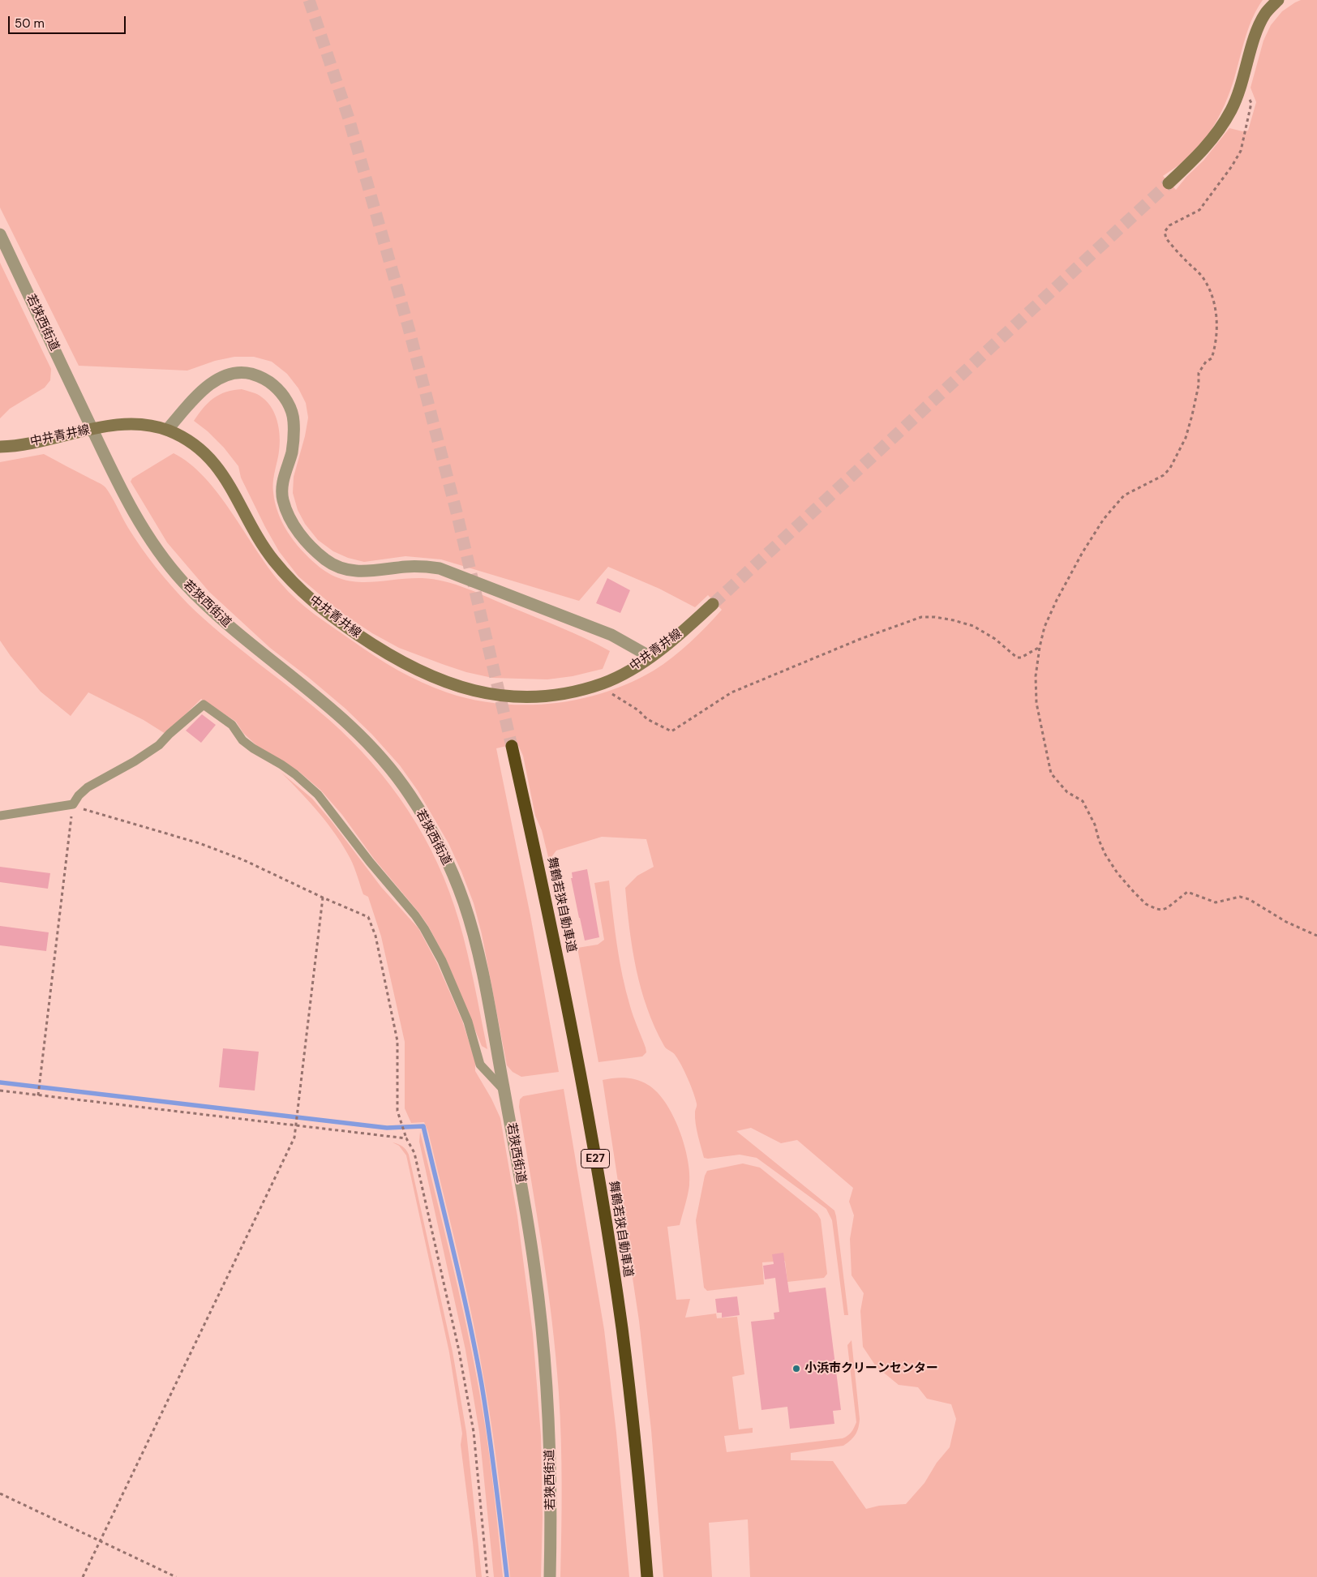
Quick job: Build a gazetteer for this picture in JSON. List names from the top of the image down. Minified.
{"streets":{"highway":["舞鶴若狭自動車道","E27"],"main road":["中井青井線"],"street":["若狭西街道"]},"crossings":[["若狭西街道","中井青井線"]],"places":["小浜市クリーンセンター"],"scale_bar":"50 m"}
